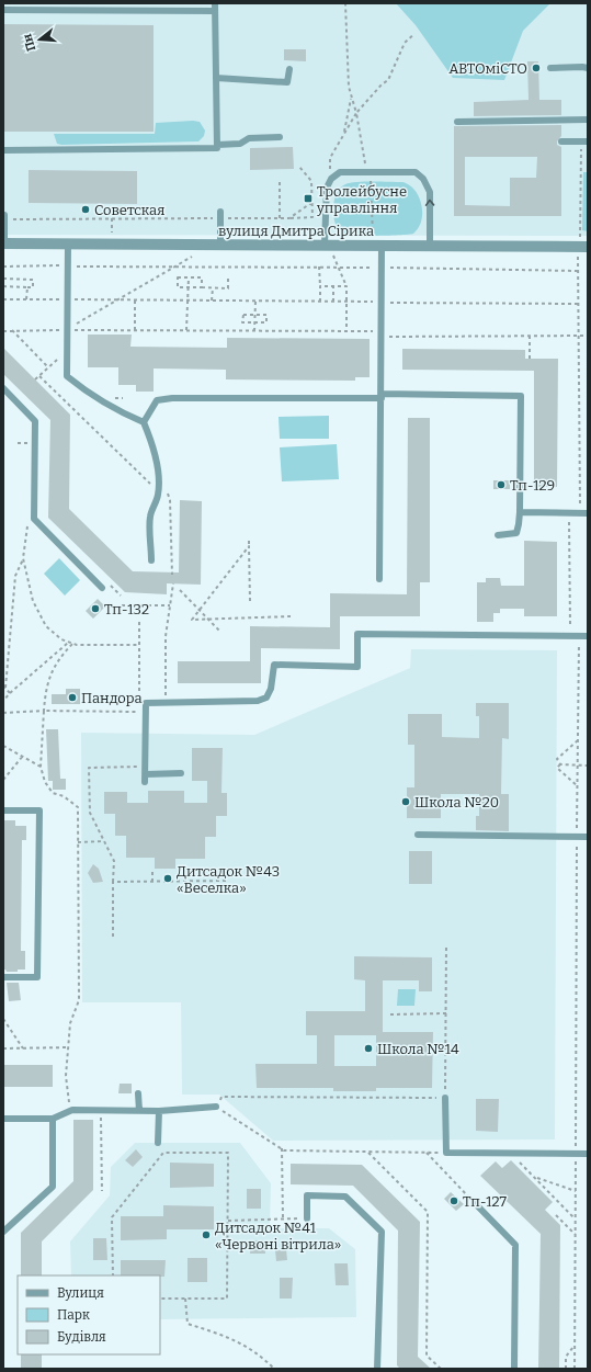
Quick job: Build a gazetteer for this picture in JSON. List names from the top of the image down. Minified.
{"streets":{"street":["вулиця Дмитра Сірика"]},"places":{"other":["АВТОміСТО","Советская","Тп-129","Тп-132","Пандора","Школа №20","Дитсадок №43 «Веселка»","Школа №14","Тп-127","Дитсадок №41 «Червоні вітрила»"],"transit":["Тролейбусне управління"]},"legend":["Вулиця","Парк","Будівля"],"north":"left"}
